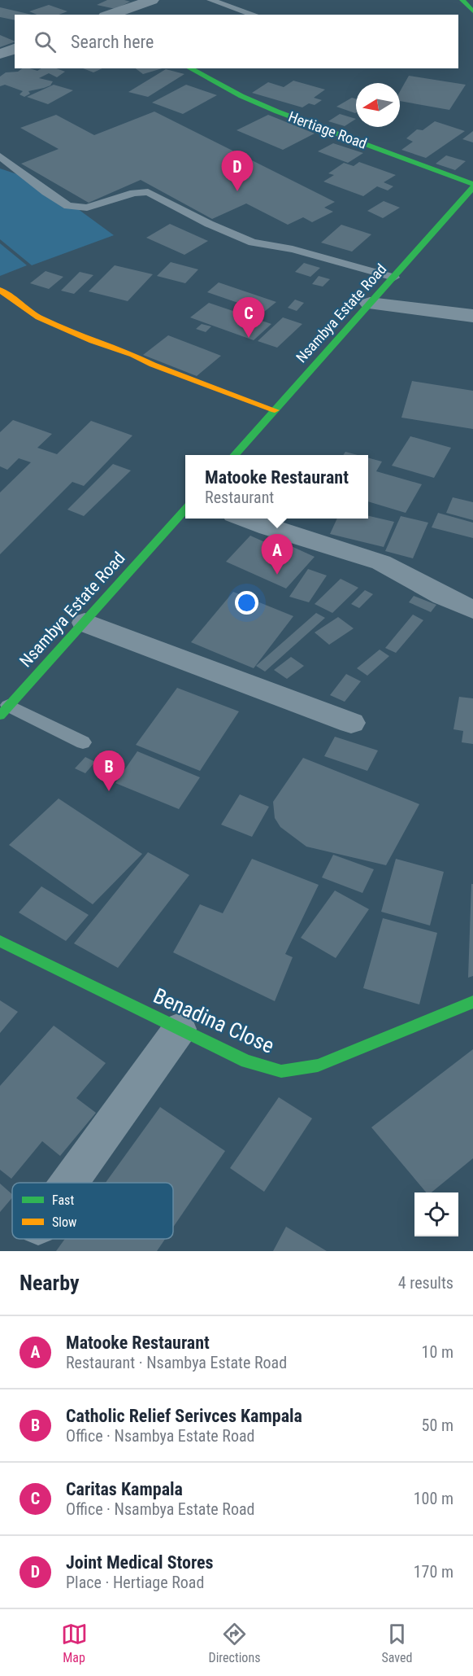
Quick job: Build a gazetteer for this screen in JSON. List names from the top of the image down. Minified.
{"streets":{"street":["Hertiage Road","Nsambya Estate Road","Benadina Close"]},"crossings":[["Hertiage Road","Nsambya Estate Road"]],"legend":["Fast","Slow"],"north":"left","page":{"search":"Search here","pins":["D","C","A","B"],"popup":["Matooke Restaurant","Restaurant"],"heading":["Nearby","4 results"],"list":[{"mark":"A","name":"Matooke Restaurant","note":"Restaurant · Nsambya Estate Road","value":"10 m"},{"mark":"B","name":"Catholic Relief Serivces Kampala","note":"Office · Nsambya Estate Road","value":"50 m"},{"mark":"C","name":"Caritas Kampala","note":"Office · Nsambya Estate Road","value":"100 m"},{"mark":"D","name":"Joint Medical Stores","note":"Place · Hertiage Road","value":"170 m"}],"nav":["Map","Directions","Saved"]}}
